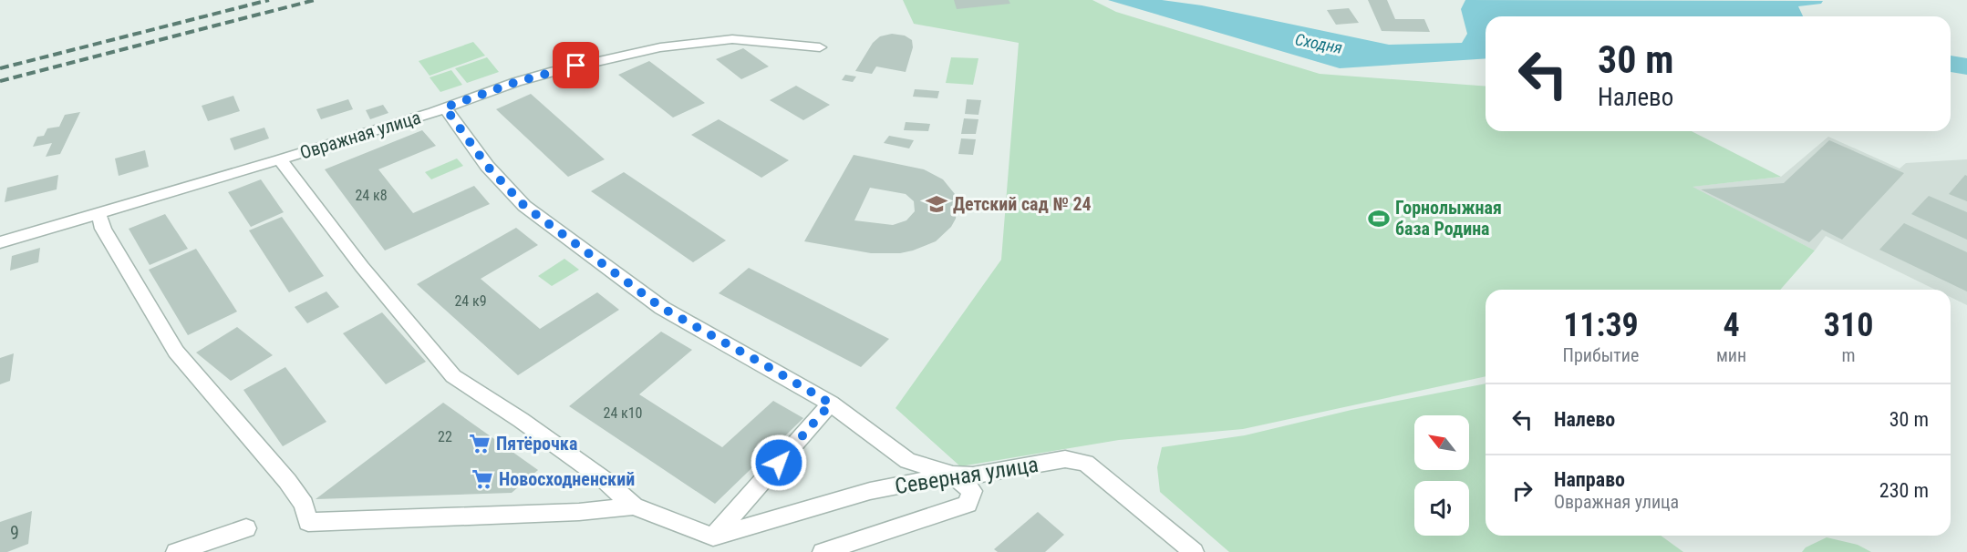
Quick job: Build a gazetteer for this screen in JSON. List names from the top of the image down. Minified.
{"streets":{"street":["Овражная улица","Северная улица"]},"water":["Сходня"],"places":{"school or university":["Детский сад № 24"],"sports":["Горнолыжная база Родина"],"supermarket":["Пятёрочка","Новосходненский"]},"house_numbers":["24 к8","24 к9","24 к10","22","9"],"north":"top left","page":{"turn":["30 m","Налево"],"eta":["11:39","Прибытие","4","мин","310","m"],"list":[{"name":"Налево","value":"30 m"},{"name":"Направо","note":"Овражная улица","value":"230 m"}]}}
